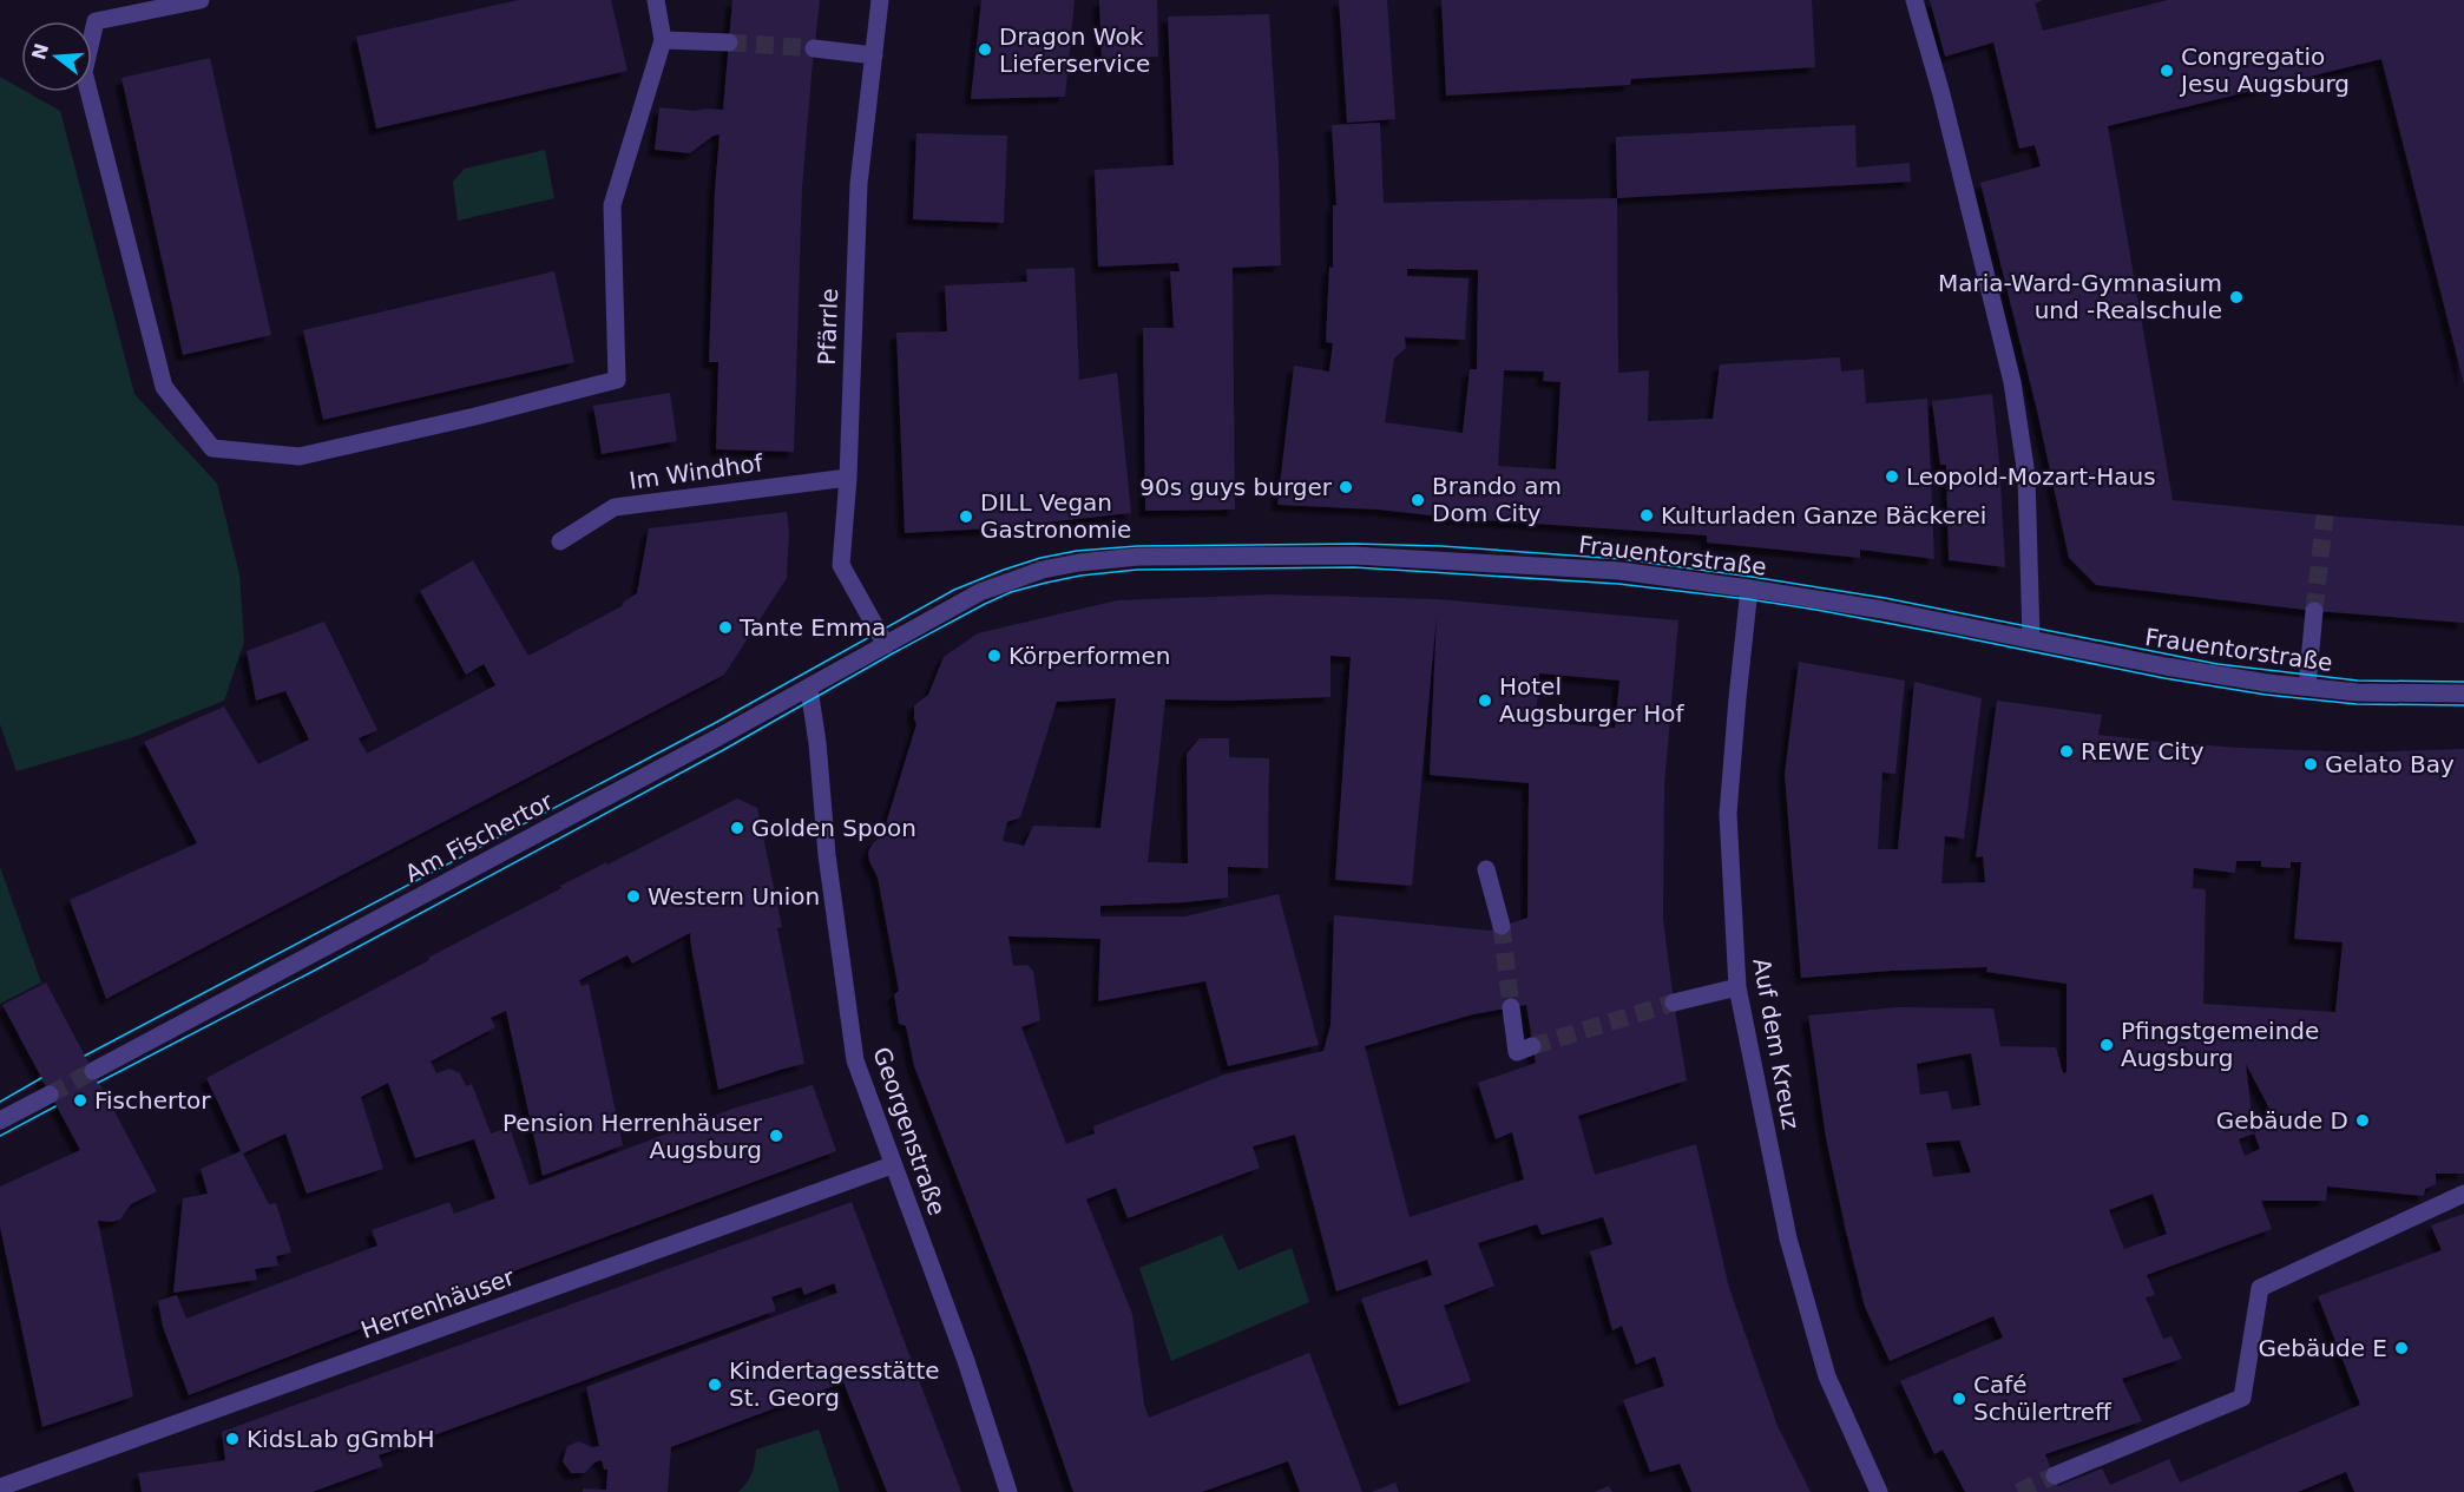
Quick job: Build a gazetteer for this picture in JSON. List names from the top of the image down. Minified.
{"streets":{"street":["Pfärrle","Im Windhof","Frauentorstraße","Am Fischertor","Auf dem Kreuz","Georgenstraße","Herrenhäuser"]},"crossings":[["Pfärrle","Im Windhof"],["Pfärrle","Frauentorstraße"],["Pfärrle","Am Fischertor"],["Frauentorstraße","Am Fischertor"],["Frauentorstraße","Auf dem Kreuz"],["Am Fischertor","Georgenstraße"],["Georgenstraße","Herrenhäuser"]],"places":["Dragon Wok Lieferservice","Congregatio Jesu Augsburg","Maria-Ward-Gymnasium und -Realschule","Leopold-Mozart-Haus","90s guys burger","Brando am Dom City","Kulturladen Ganze Bäckerei","DILL Vegan Gastronomie","Tante Emma","Körperformen","Hotel Augsburger Hof","REWE City","Gelato Bay","Golden Spoon","Western Union","Pfingstgemeinde Augsburg","Fischertor","Gebäude D","Pension Herrenhäuser Augsburg","Gebäude E","Kindertagesstätte St. Georg","Café Schülertreff","KidsLab gGmbH"],"north":"left"}
